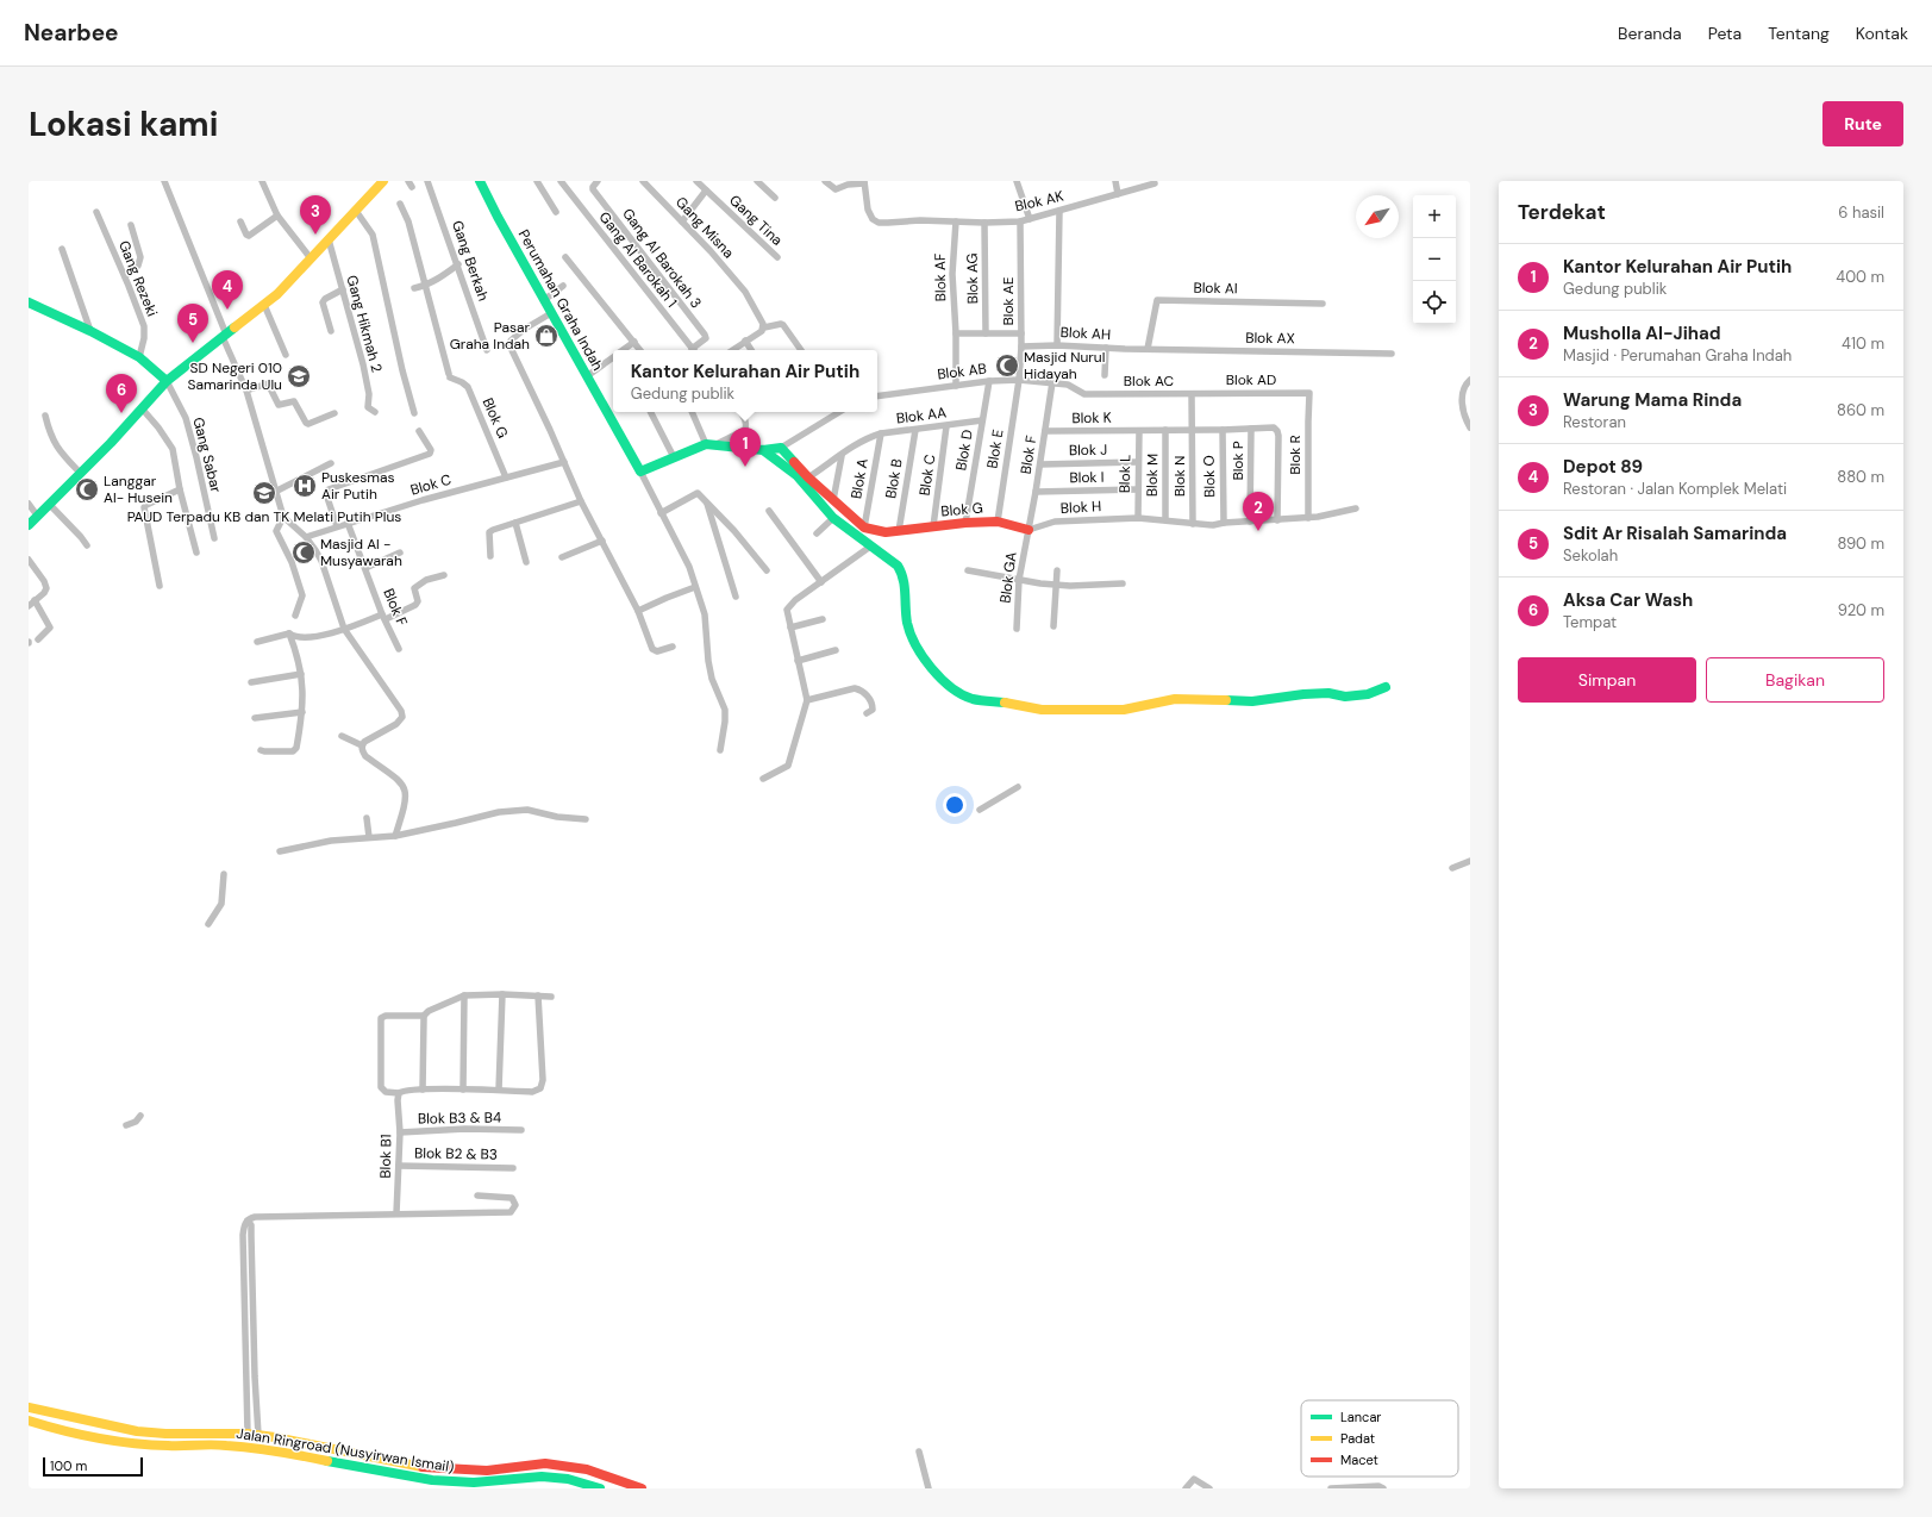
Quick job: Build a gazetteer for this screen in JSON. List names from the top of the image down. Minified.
{"streets":{"main road":["Perumahan Graha Indah","Blok G","Jalan Ringroad (Nusyirwan Ismail)"],"street":["Blok AK","Gang Tina","Gang Misna","Gang Al Barokah 3","Gang Al Barokah 1","Gang Berkah","Blok AF","Gang Rezeki","Blok AG","Blok AI","Blok AE","Gang Hikmah 2","Blok AH","Blok AX","Blok AB","Blok AD","Blok AC","Blok AA","Blok K","Blok E","Blok D","Blok J","Gang Sabar","Blok F","Blok R","Blok P","Blok L","Blok C","Blok M","Blok N","Blok O","Blok I","Blok A","Blok B","Blok H","Blok GA","Blok B3 & B4","Blok B2 & B3","Blok B1"]},"crossings":[["Blok AK","Blok AF"],["Blok AK","Blok AG"],["Blok AK","Blok AE"],["Blok AF","Blok AB"],["Blok AI","Blok AH"],["Blok AI","Blok AX"],["Blok AE","Blok AH"],["Blok AE","Blok AB"],["Blok AE","Blok E"],["Blok AH","Blok AX"],["Blok AB","Blok AC"],["Blok AB","Blok E"],["Blok AB","Blok D"],["Blok AB","Blok F"],["Blok AD","Blok AC"],["Blok AD","Blok R"],["Blok AD","Blok N"],["Blok AC","Blok F"],["Blok AC","Blok N"],["Blok AA","Blok D"],["Blok AA","Blok C"],["Blok AA","Blok A"],["Blok AA","Blok B"],["Blok G","Blok E"],["Blok G","Blok D"],["Blok G","Blok F"],["Blok G","Blok C"],["Blok G","Blok B"],["Blok G","Blok H"],["Blok G","Blok GA"],["Blok K","Blok F"],["Blok K","Blok P"],["Blok K","Blok L"],["Blok K","Blok M"],["Blok K","Blok N"],["Blok K","Blok O"],["Blok J","Blok F"],["Blok J","Blok L"],["Blok F","Blok C"],["Blok F","Blok I"],["Blok F","Blok H"],["Blok F","Blok GA"],["Blok L","Blok I"],["Blok L","Blok H"],["Blok H","Blok GA"],["Blok B3 & B4","Blok B1"],["Blok B2 & B3","Blok B1"]],"places":{"shop":["Pasar Graha Indah"],"mosque":["Masjid Nurul Hidayah","Langgar Al- Husein","Masjid Al - Musyawarah"],"school or university":["SD Negeri 010 Samarinda Ulu","PAUD Terpadu KB dan TK Melati Putih Plus"],"hospital":["Puskesmas Air Putih"]},"legend":["Lancar","Padat","Macet"],"scale_bar":"100 m","north":"bottom left","page":{"header":"Nearbee","nav":["Beranda","Peta","Tentang","Kontak"],"buttons":["Rute",["Simpan","Bagikan"]],"title":"Lokasi kami","heading":["Terdekat","6 hasil"],"map_buttons":["+","−"],"pins":["3","4","5","6","1","2"],"list":[{"mark":"1","name":"Kantor Kelurahan Air Putih","note":"Gedung publik","value":"400 m"},{"mark":"2","name":"Musholla Al-Jihad","note":"Masjid · Perumahan Graha Indah","value":"410 m"},{"mark":"3","name":"Warung Mama Rinda","note":"Restoran","value":"860 m"},{"mark":"4","name":"Depot 89","note":"Restoran · Jalan Komplek Melati","value":"880 m"},{"mark":"5","name":"Sdit Ar Risalah Samarinda","note":"Sekolah","value":"890 m"},{"mark":"6","name":"Aksa Car Wash","note":"Tempat","value":"920 m"}],"popup":["Kantor Kelurahan Air Putih","Gedung publik"],"scale":"100 m"}}
